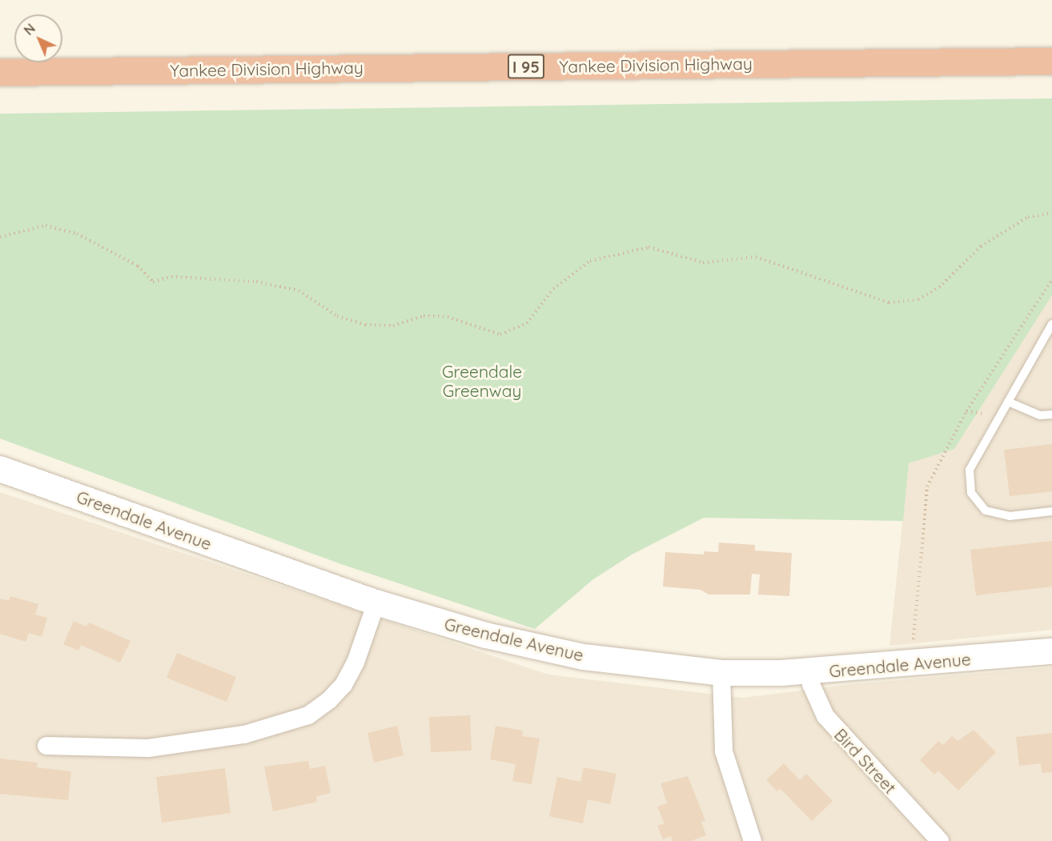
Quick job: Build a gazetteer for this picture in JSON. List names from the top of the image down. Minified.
{"streets":{"highway":["Yankee Division Highway","I 95"],"main road":["Greendale Avenue"],"street":["Bird Street"]},"crossings":[["Greendale Avenue","Bird Street"]],"parks":["Greendale Greenway"],"north":"top left"}
